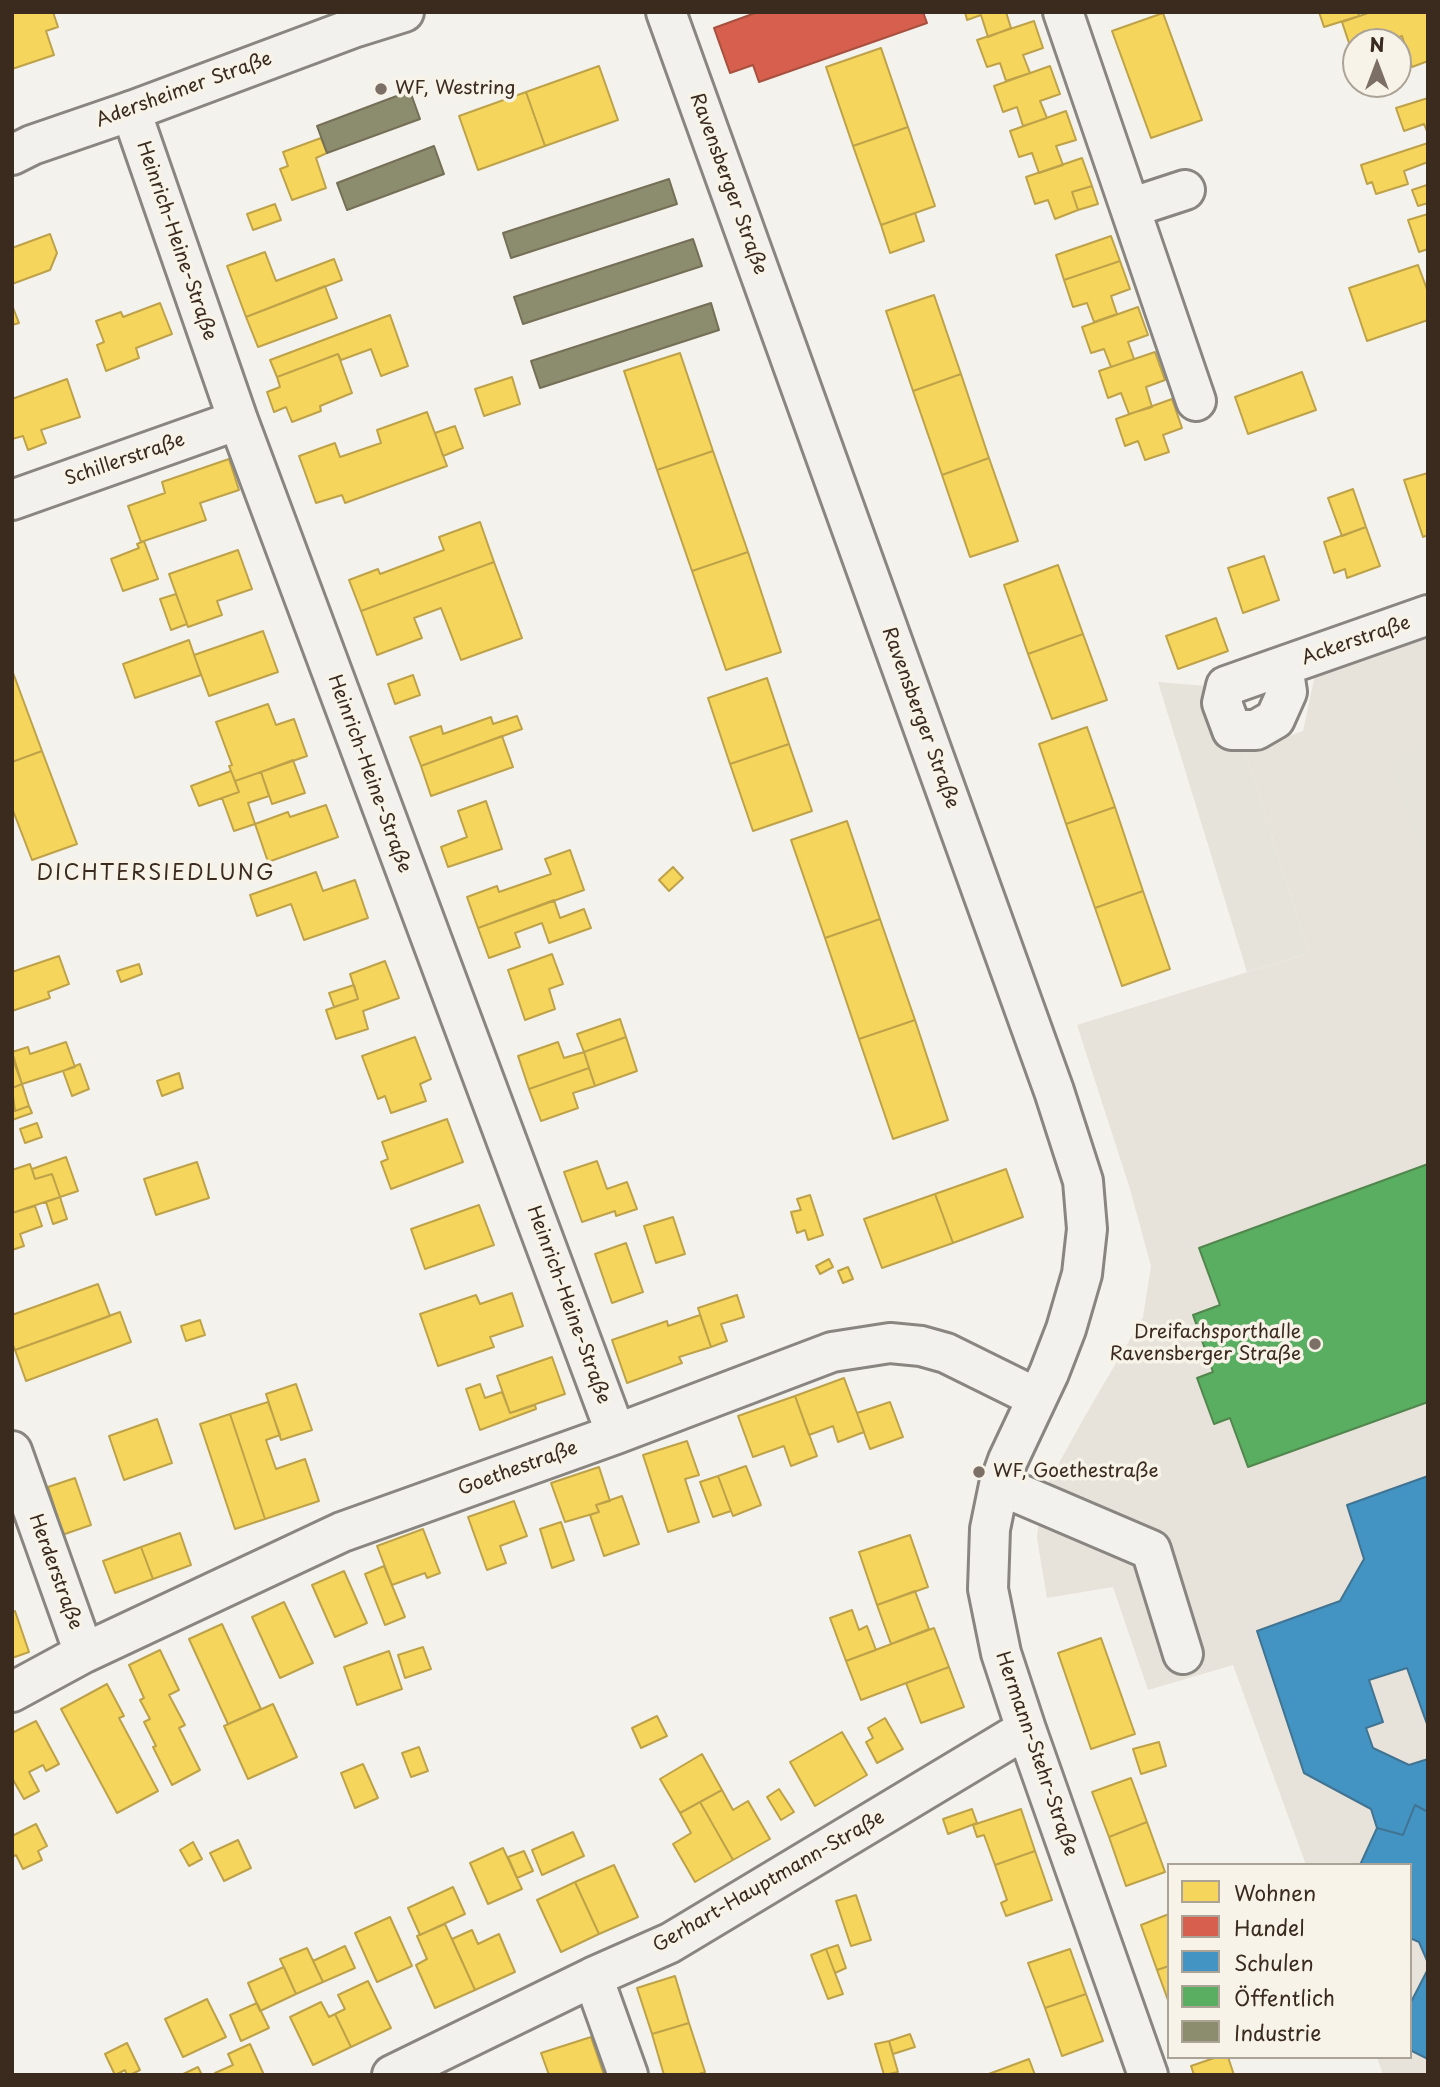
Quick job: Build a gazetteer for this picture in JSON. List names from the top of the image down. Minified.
{"streets":{"street":["Adersheimer Straße","Ravensberger Straße","Heinrich-Heine-Straße","Schillerstraße","Ackerstraße","Goethestraße","Herderstraße","Hermann-Stehr-Straße","Gerhart-Hauptmann-Straße"]},"crossings":[["Adersheimer Straße","Heinrich-Heine-Straße"],["Ravensberger Straße","Goethestraße"],["Ravensberger Straße","Hermann-Stehr-Straße"],["Heinrich-Heine-Straße","Schillerstraße"],["Heinrich-Heine-Straße","Goethestraße"],["Goethestraße","Herderstraße"],["Goethestraße","Hermann-Stehr-Straße"],["Hermann-Stehr-Straße","Gerhart-Hauptmann-Straße"]],"districts":["DICHTERSIEDLUNG"],"places":["WF, Westring","Dreifachsporthalle Ravensberger Straße","WF, Goethestraße"],"legend":["Wohnen","Handel","Schulen","Öffentlich","Industrie"],"north":"top"}
